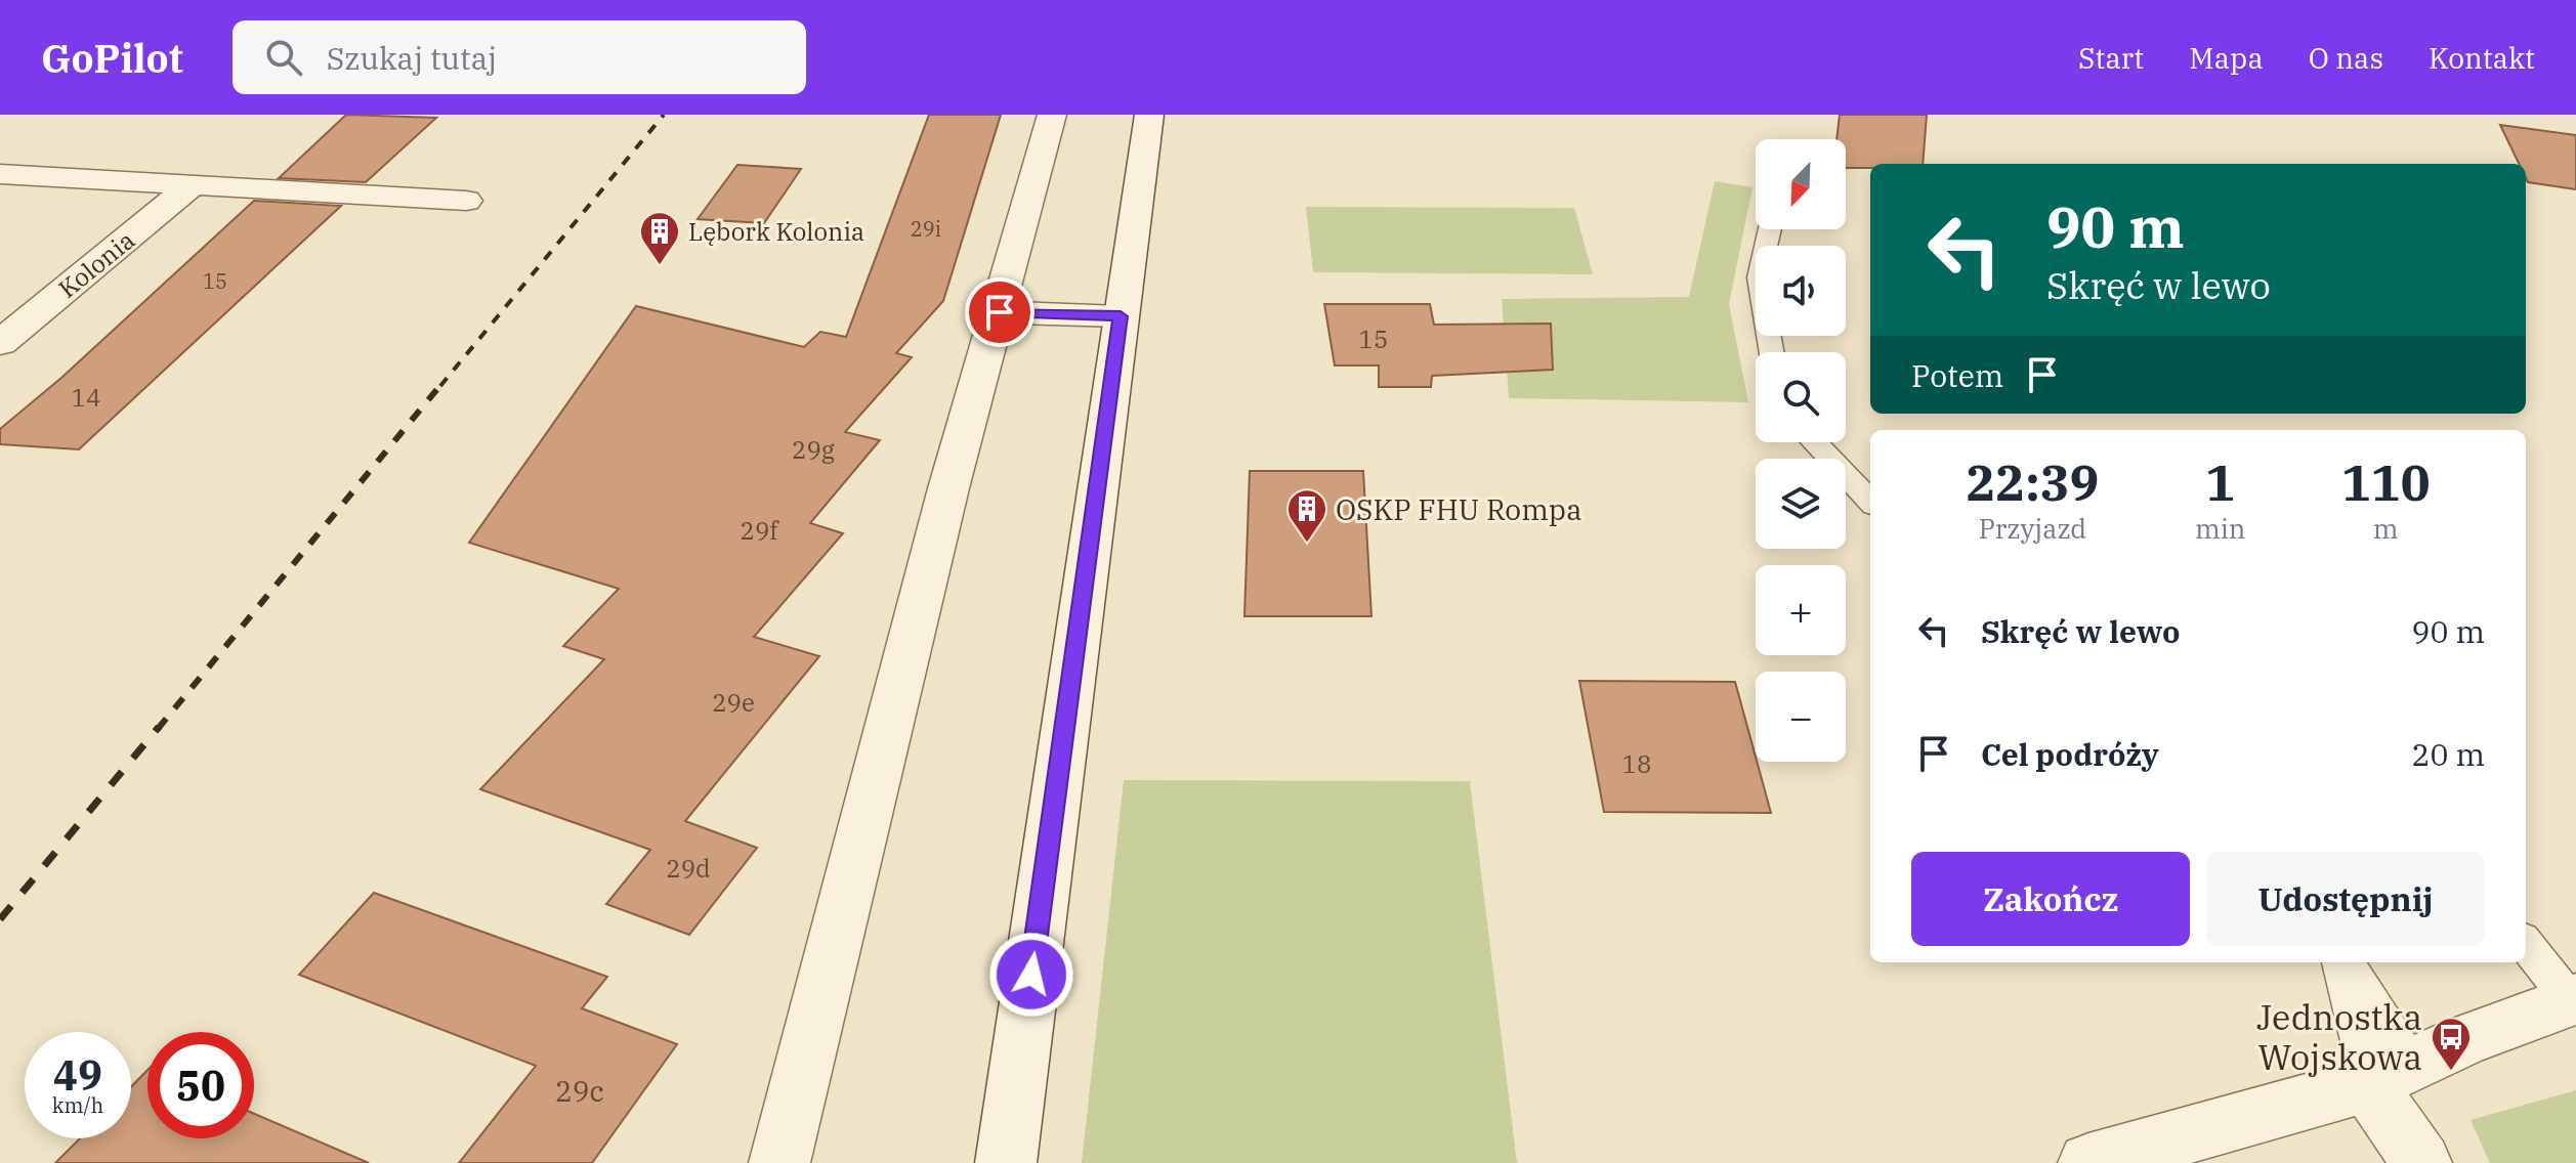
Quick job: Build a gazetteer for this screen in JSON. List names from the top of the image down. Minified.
{"streets":{"street":["Kolonia"]},"places":{"building":["Lębork Kolonia","OSKP FHU Rompa"],"bus stop":["Jednostka Wojskowa"]},"house_numbers":["29i","15","15","14","29g","29f","29e","18","29d","29c"],"north":"bottom left","page":{"header":"GoPilot","search":"Szukaj tutaj","nav":["Start","Mapa","O nas","Kontakt"],"map_buttons":["+","−"],"turn":["90 m","Skręć w lewo"],"then":"Potem","eta":["22:39","Przyjazd","1","min","110","m"],"list":[{"name":"Skręć w lewo","value":"90 m"},{"name":"Cel podróży","value":"20 m"}],"buttons":["Zakończ","Udostępnij"],"speed":"49 km/h","limit":"50"}}
